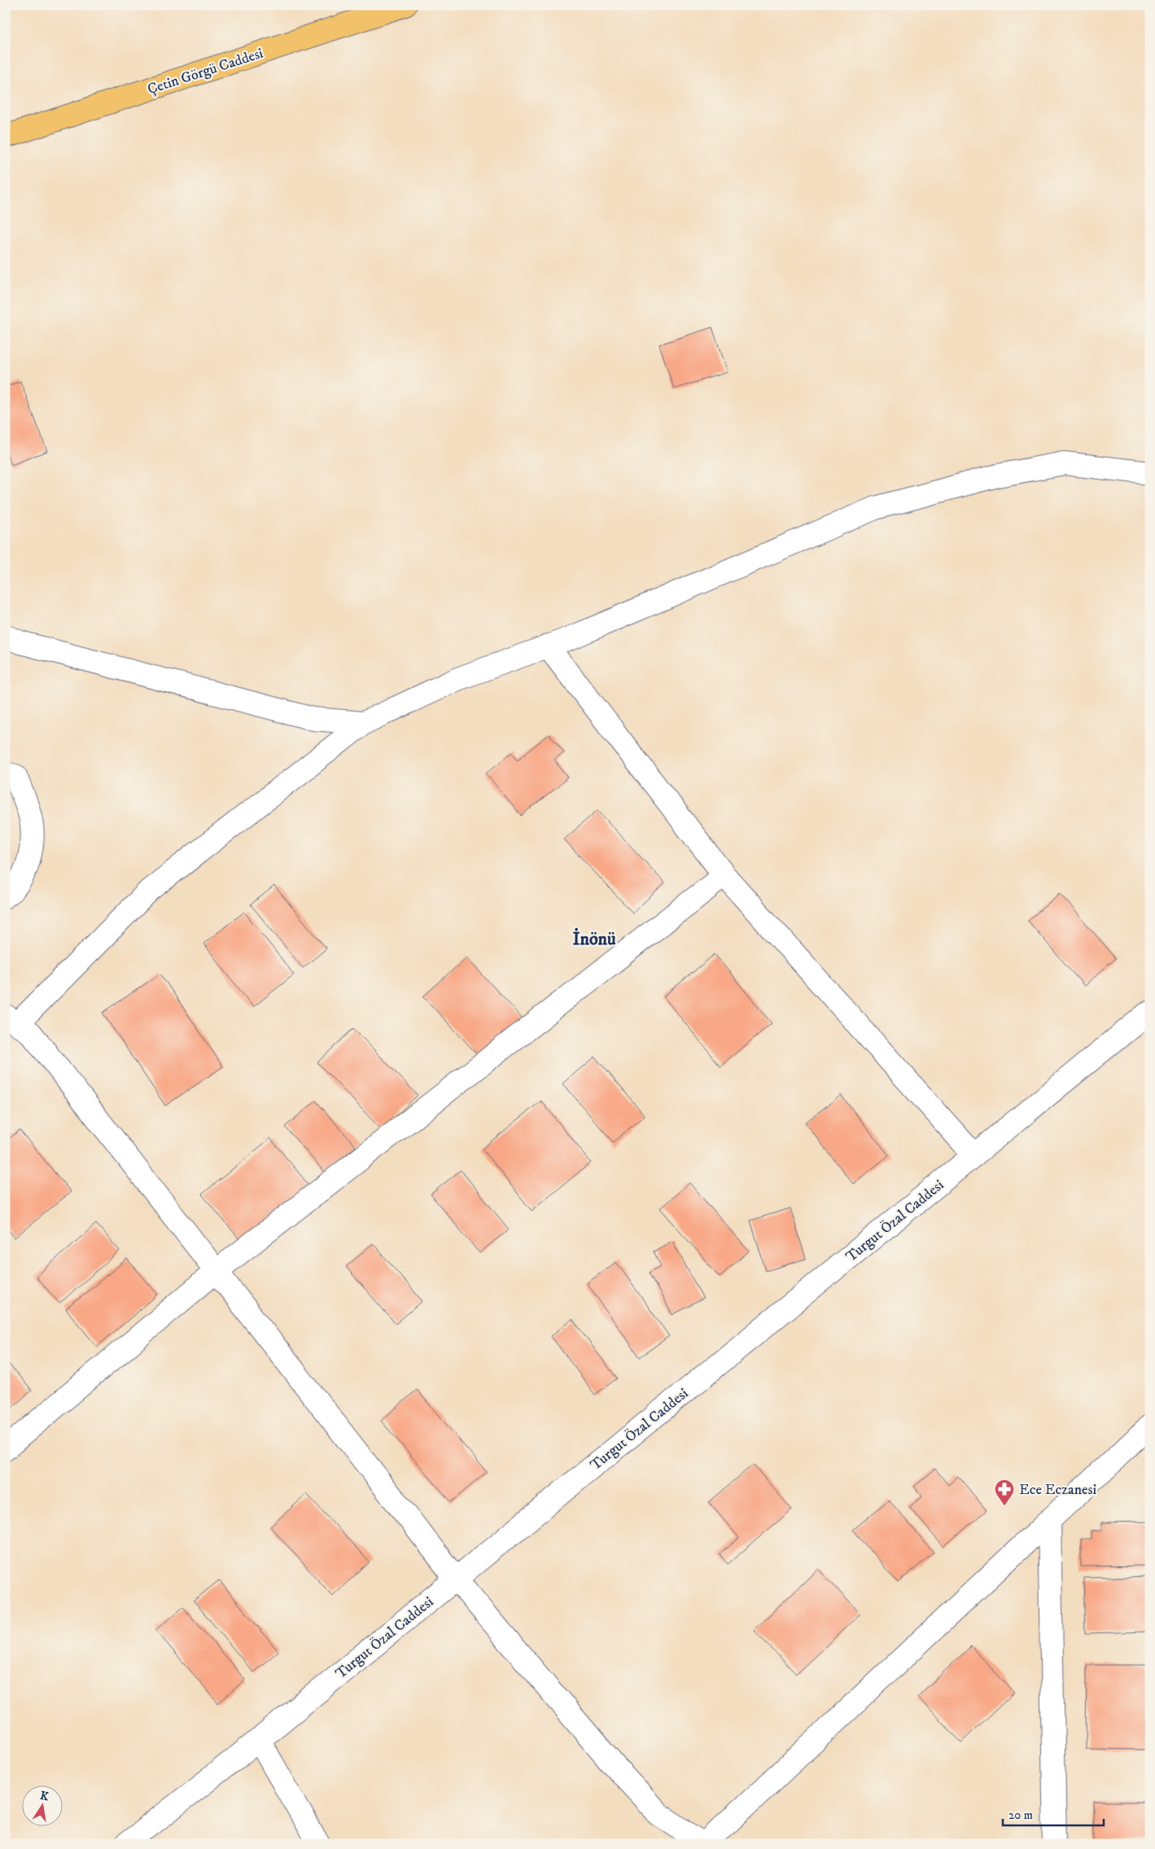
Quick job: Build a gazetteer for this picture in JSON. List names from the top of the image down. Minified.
{"streets":{"main road":["Çetin Görgü Caddesi"],"street":["Turgut Özal Caddesi"]},"districts":["İnönü"],"places":{"pharmacy":["Ece Eczanesi"]},"scale_bar":"20 m","north":"top"}
